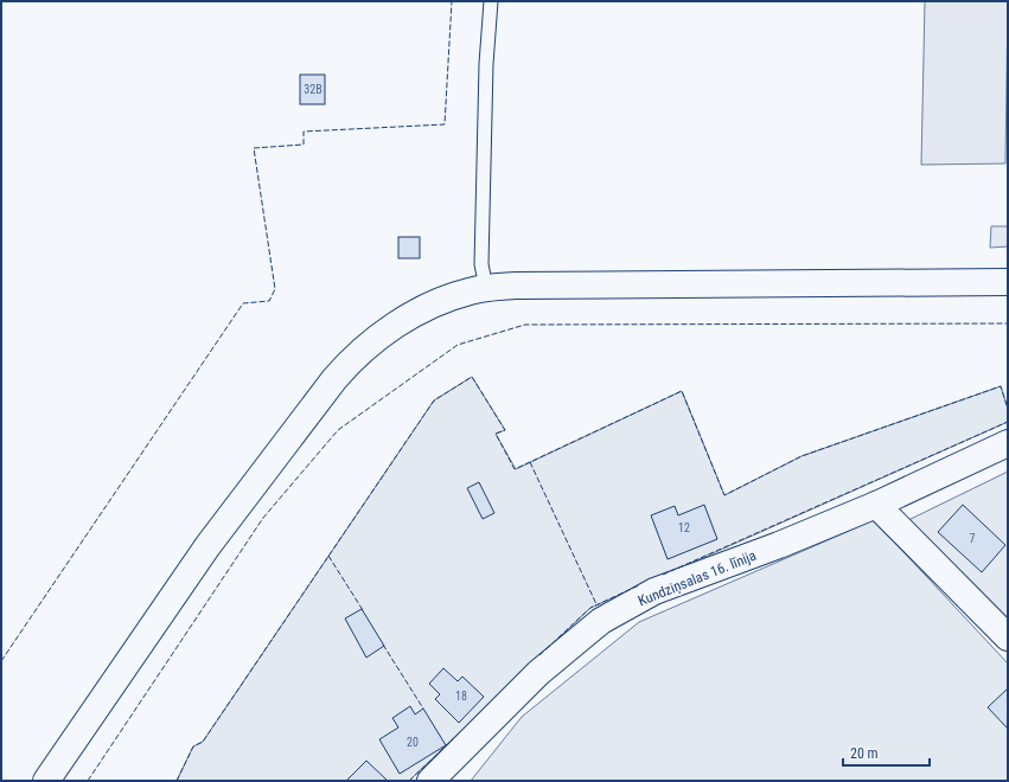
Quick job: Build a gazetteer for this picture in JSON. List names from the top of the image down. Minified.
{"streets":{"street":["Kundziņsalas 16. līnija"]},"house_numbers":["32B","12","7","18","20"],"scale_bar":"20 m"}
